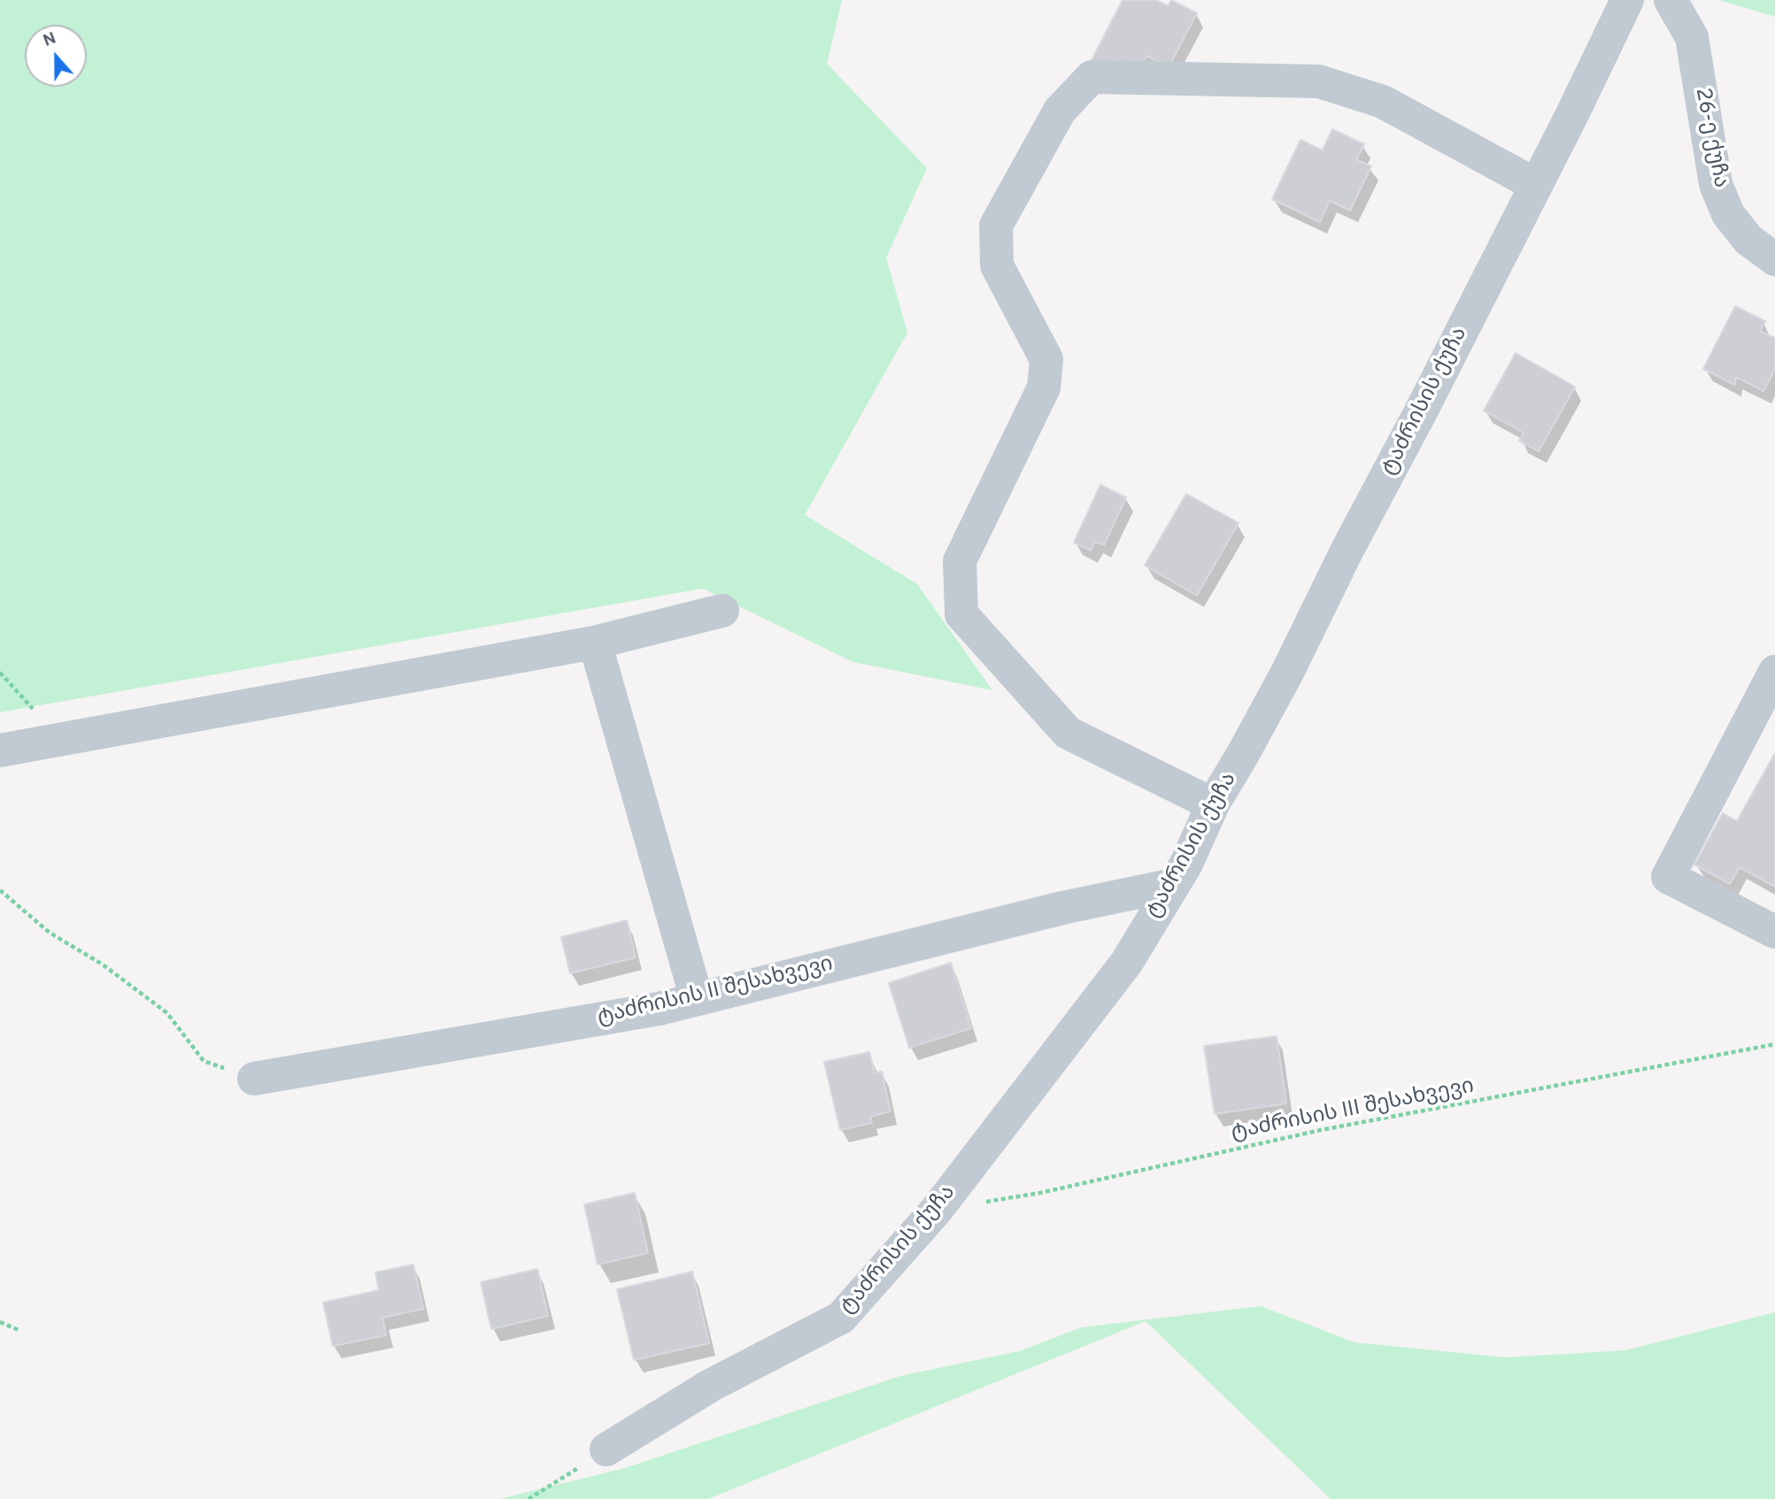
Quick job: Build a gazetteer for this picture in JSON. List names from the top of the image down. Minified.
{"streets":{"street":["26-ე ქუჩა","ტაძრისის ქუჩა","ტაძრისის II შესახვევი"],"path":["ტაძრისის III შესახვევი"]},"crossings":[["ტაძრისის ქუჩა","ტაძრისის II შესახვევი"],["ტაძრისის ქუჩა","ტაძრისის III შესახვევი"]],"north":"top"}
